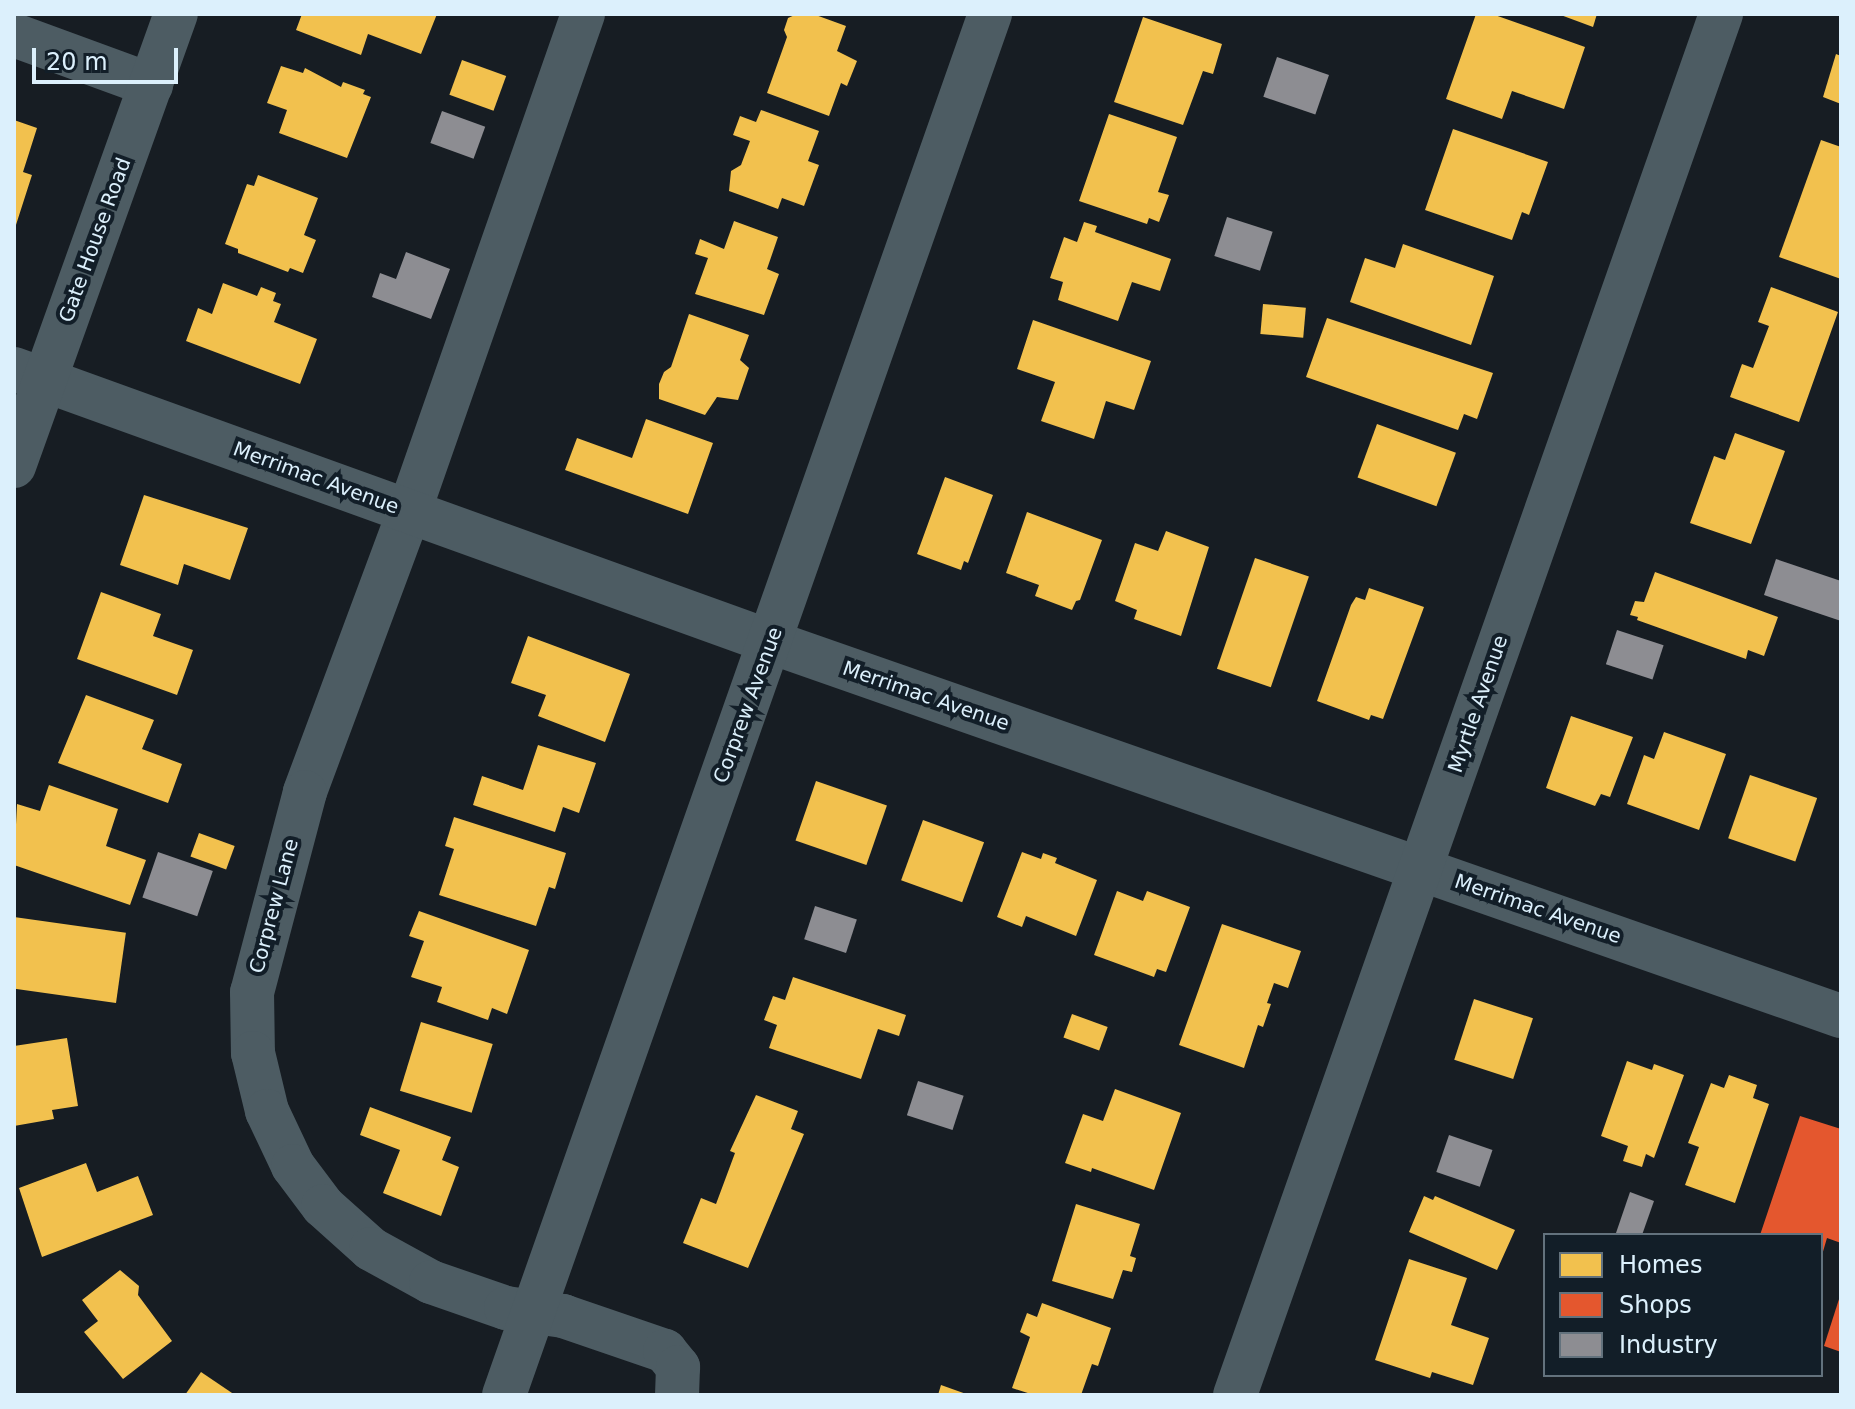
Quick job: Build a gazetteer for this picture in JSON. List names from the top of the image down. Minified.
{"streets":{"street":["Gate House Road","Merrimac Avenue","Myrtle Avenue","Corprew Avenue","Corprew Lane"]},"crossings":[["Gate House Road","Merrimac Avenue"],["Merrimac Avenue","Myrtle Avenue"],["Merrimac Avenue","Corprew Avenue"],["Merrimac Avenue","Corprew Lane"],["Corprew Avenue","Corprew Lane"]],"legend":["Homes","Shops","Industry"],"scale_bar":"20 m"}
